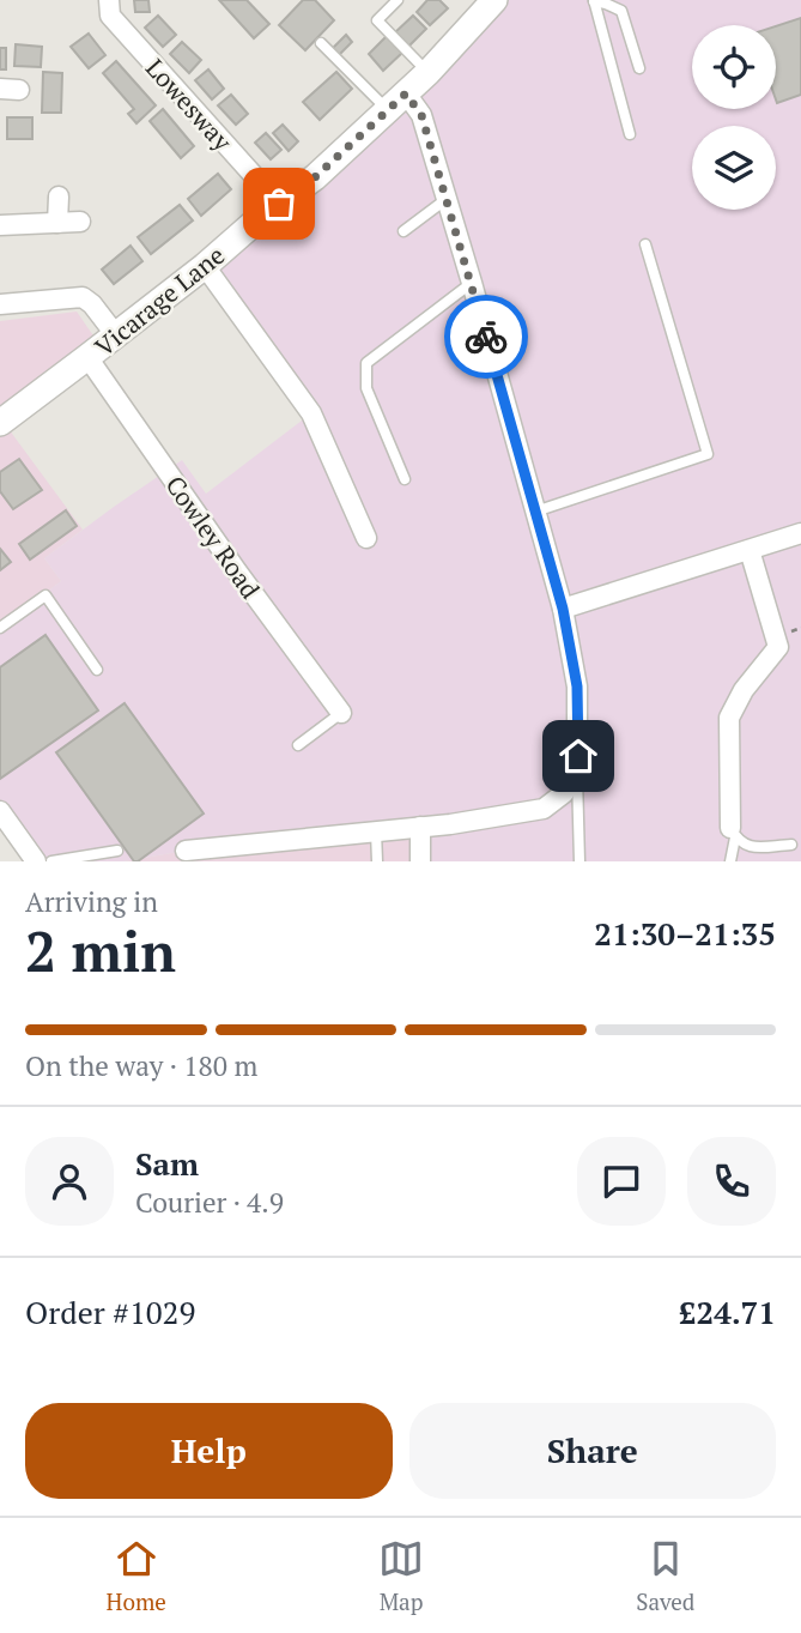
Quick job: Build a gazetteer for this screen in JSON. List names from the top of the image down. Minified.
{"streets":{"street":["Lowesway","Vicarage Lane","Cowley Road"]},"crossings":[["Lowesway","Vicarage Lane"],["Vicarage Lane","Cowley Road"]],"page":{"heading":["2 min","Arriving in","21:30–21:35"],"panel":["Sam","Courier · 4.9","Order #1029","£24.71"],"bar":"On the way · 180 m","buttons":["Help","Share"],"tabs":["Home","Map","Saved"]}}
